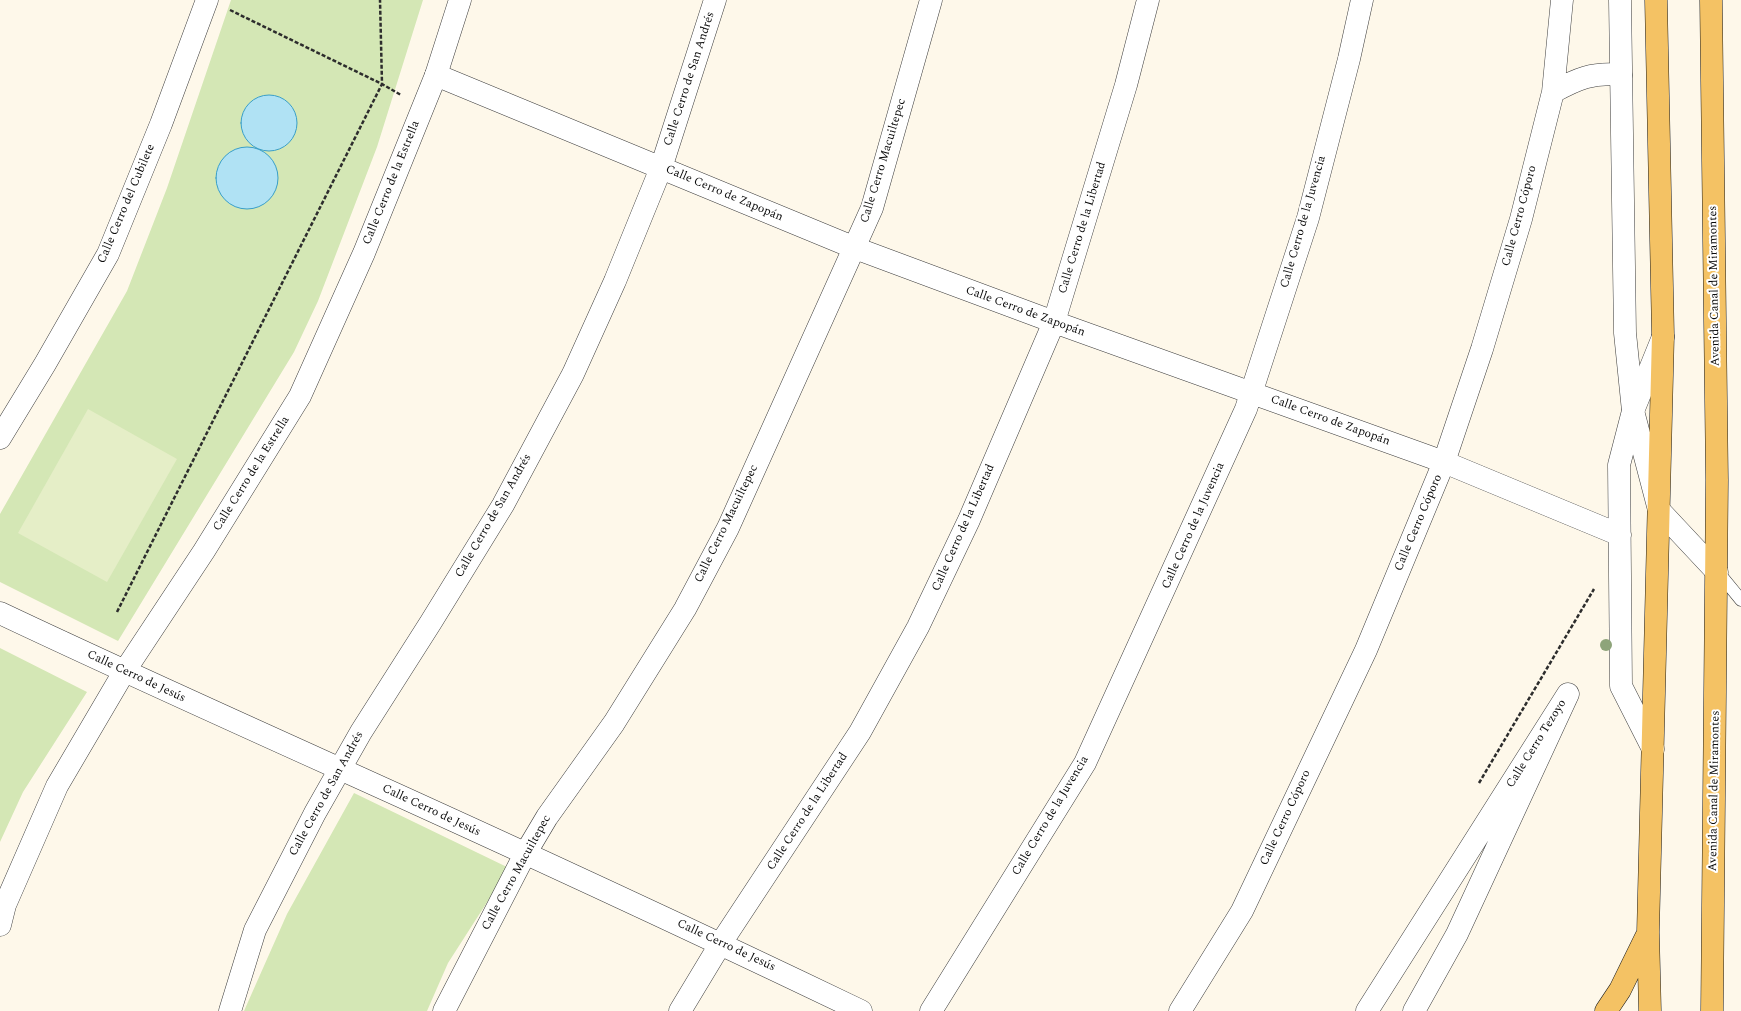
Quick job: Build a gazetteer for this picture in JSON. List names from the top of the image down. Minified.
{"streets":{"main road":["Avenida Canal de Miramontes"],"street":["Calle Cerro de San Andrés","Calle Cerro Macuiltepec","Calle Cerro de la Estrella","Calle Cerro de Zapopán","Calle Cerro del Cubilete","Calle Cerro Cóporo","Calle Cerro de la Juvencia","Calle Cerro de la Libertad","Calle Cerro de Jesús","Calle Cerro Tezoyo"]},"crossings":[["Calle Cerro de San Andrés","Calle Cerro de Zapopán"],["Calle Cerro de San Andrés","Calle Cerro de Jesús"],["Calle Cerro Macuiltepec","Calle Cerro de Zapopán"],["Calle Cerro Macuiltepec","Calle Cerro de Jesús"],["Calle Cerro de la Estrella","Calle Cerro de Zapopán"],["Calle Cerro de la Estrella","Calle Cerro de Jesús"],["Calle Cerro de Zapopán","Calle Cerro Cóporo"],["Calle Cerro de Zapopán","Calle Cerro de la Juvencia"],["Calle Cerro de Zapopán","Calle Cerro de la Libertad"],["Calle Cerro de la Libertad","Calle Cerro de Jesús"]]}
